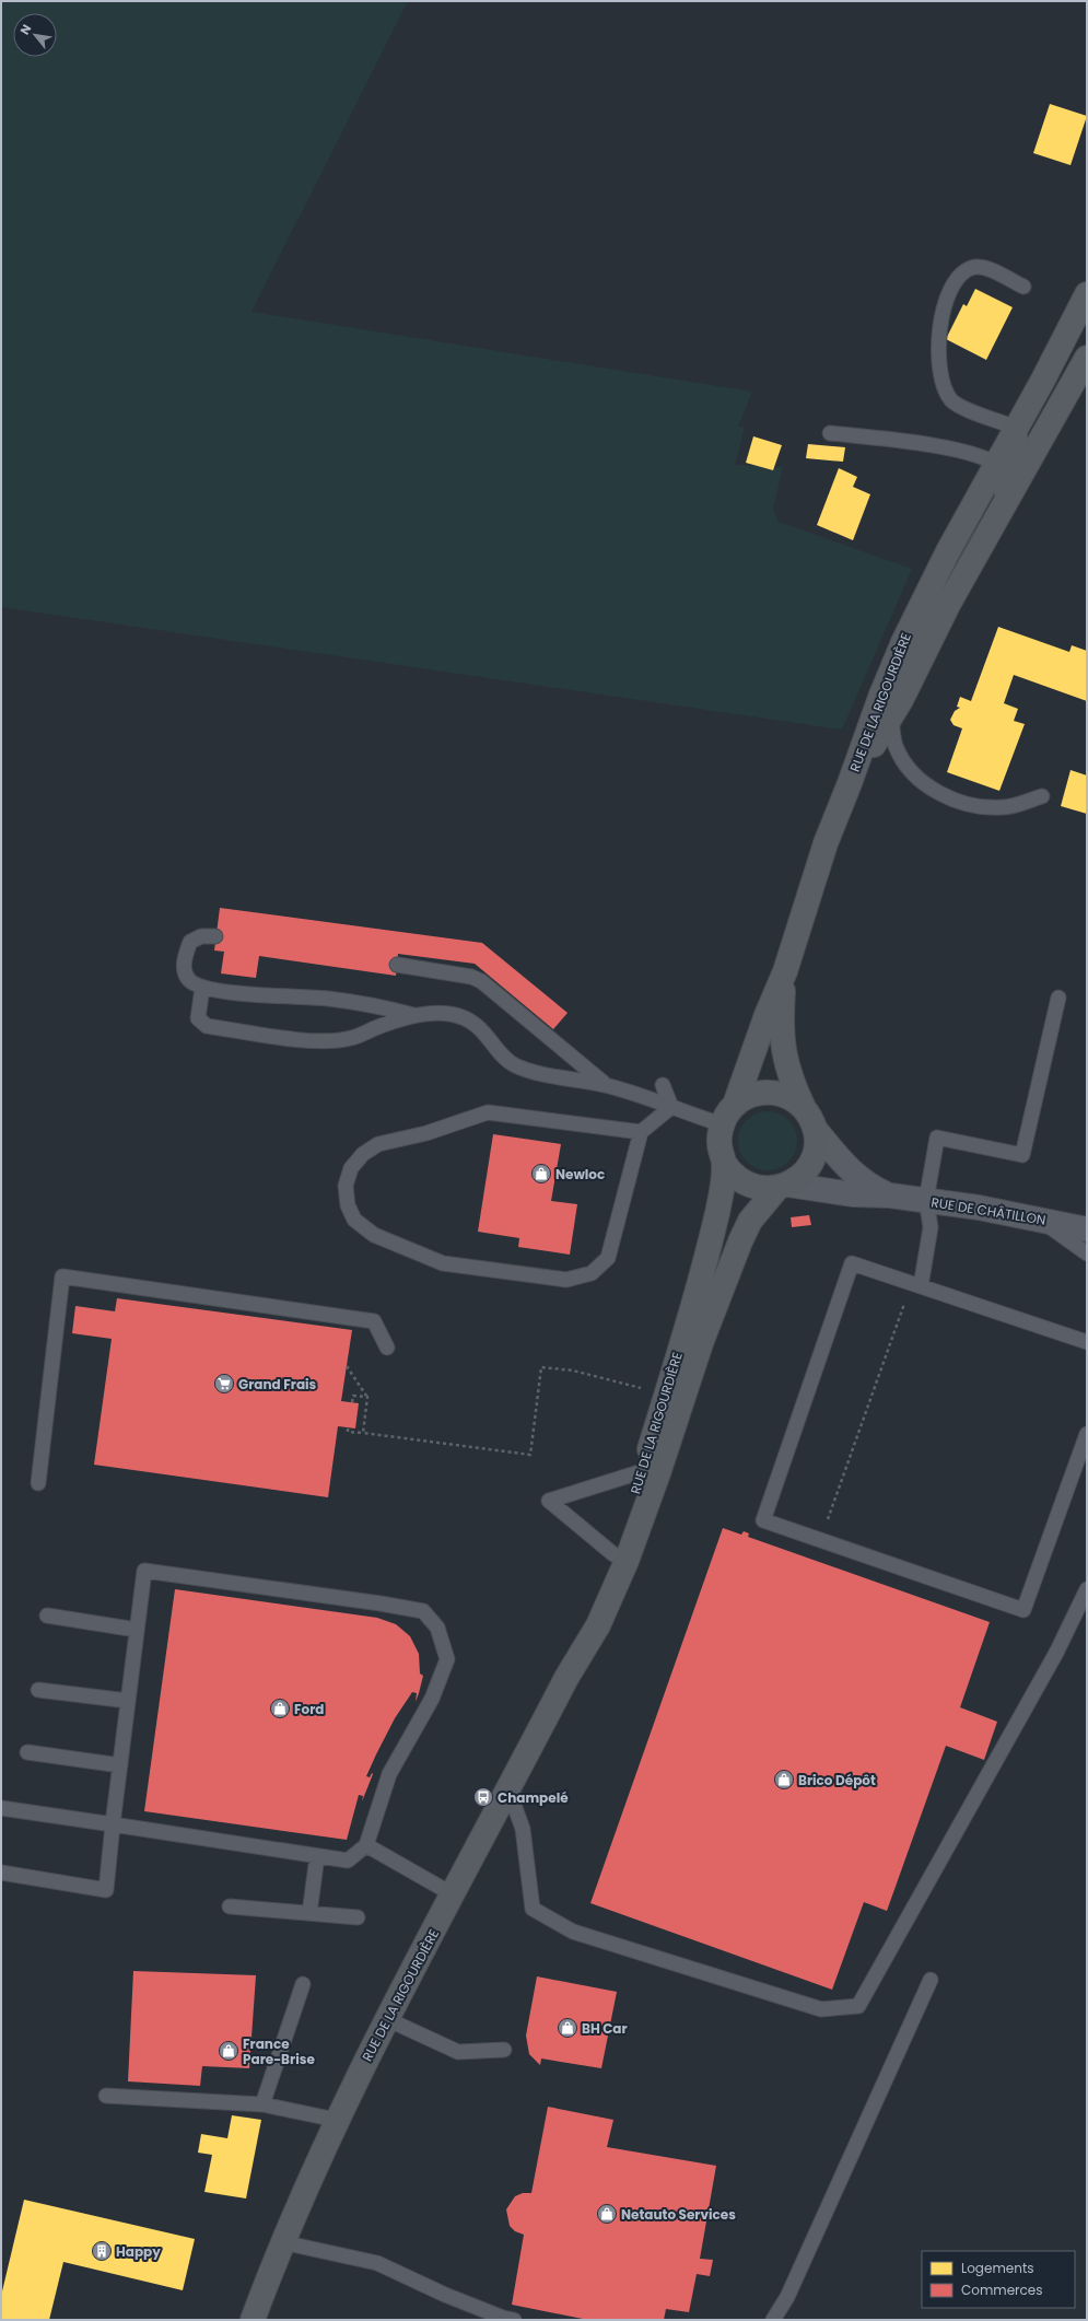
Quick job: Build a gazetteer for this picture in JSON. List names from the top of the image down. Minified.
{"streets":{"street":["RUE DE LA RIGOURDIÈRE","RUE DE CHÂTILLON"]},"crossings":[["RUE DE LA RIGOURDIÈRE","RUE DE CHÂTILLON"]],"places":{"shop":["Newloc","Ford","Brico Dépôt","BH Car","France Pare-Brise","Netauto Services"],"supermarket":["Grand Frais"],"bus stop":["Champelé"],"building":["Happy"]},"legend":["Logements","Commerces"],"north":"top left"}
